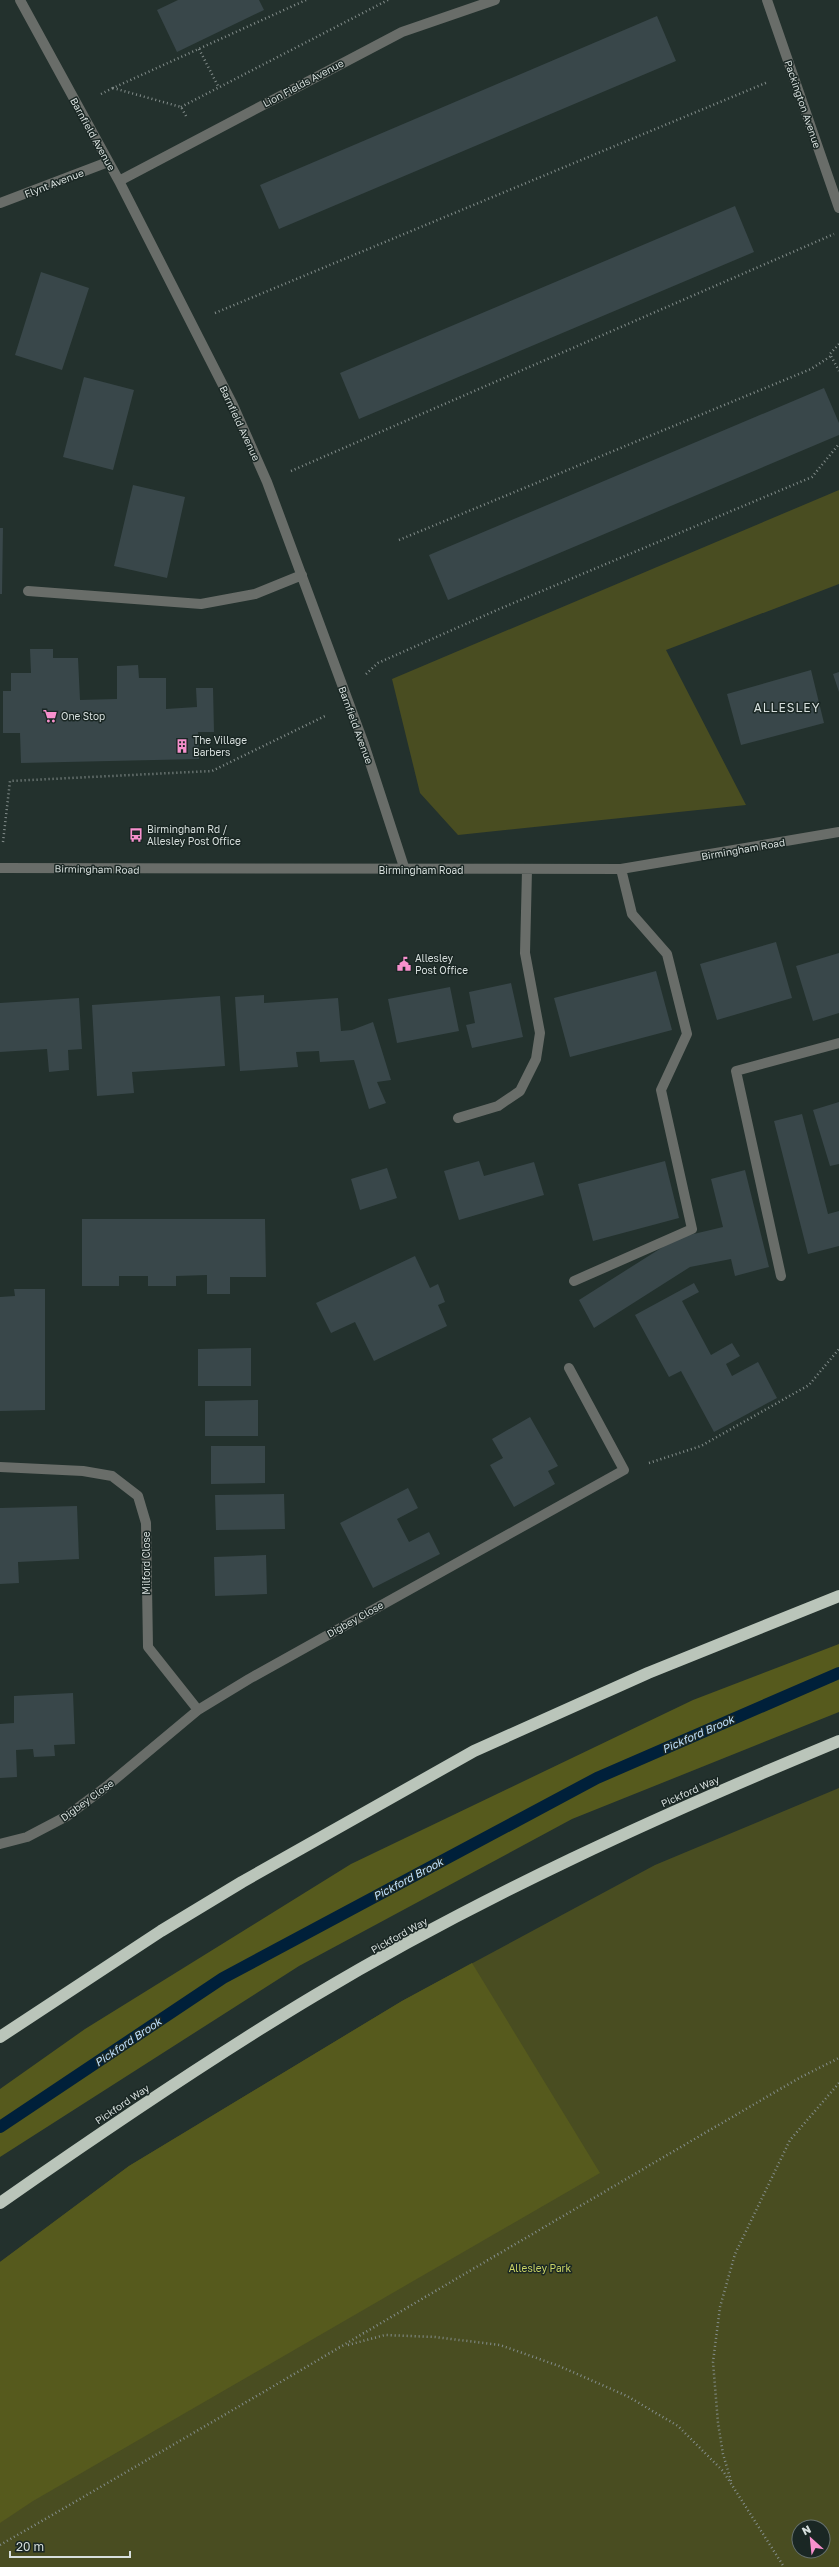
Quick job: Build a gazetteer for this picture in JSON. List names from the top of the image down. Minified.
{"streets":{"highway":["Pickford Way"],"street":["Lion Fields Avenue","Packington Avenue","Barnfield Avenue","Flynt Avenue","Birmingham Road","Milford Close","Digbey Close"]},"crossings":[["Lion Fields Avenue","Barnfield Avenue"],["Barnfield Avenue","Flynt Avenue"],["Barnfield Avenue","Birmingham Road"],["Milford Close","Digbey Close"]],"districts":["ALLESLEY"],"water":["Pickford Brook"],"parks":["Allesley Park"],"places":{"supermarket":["One Stop"],"building":["The Village Barbers"],"bus stop":["Birmingham Rd / Allesley Post Office"],"public building":["Allesley Post Office"]},"scale_bar":"20 m","north":"top left"}
